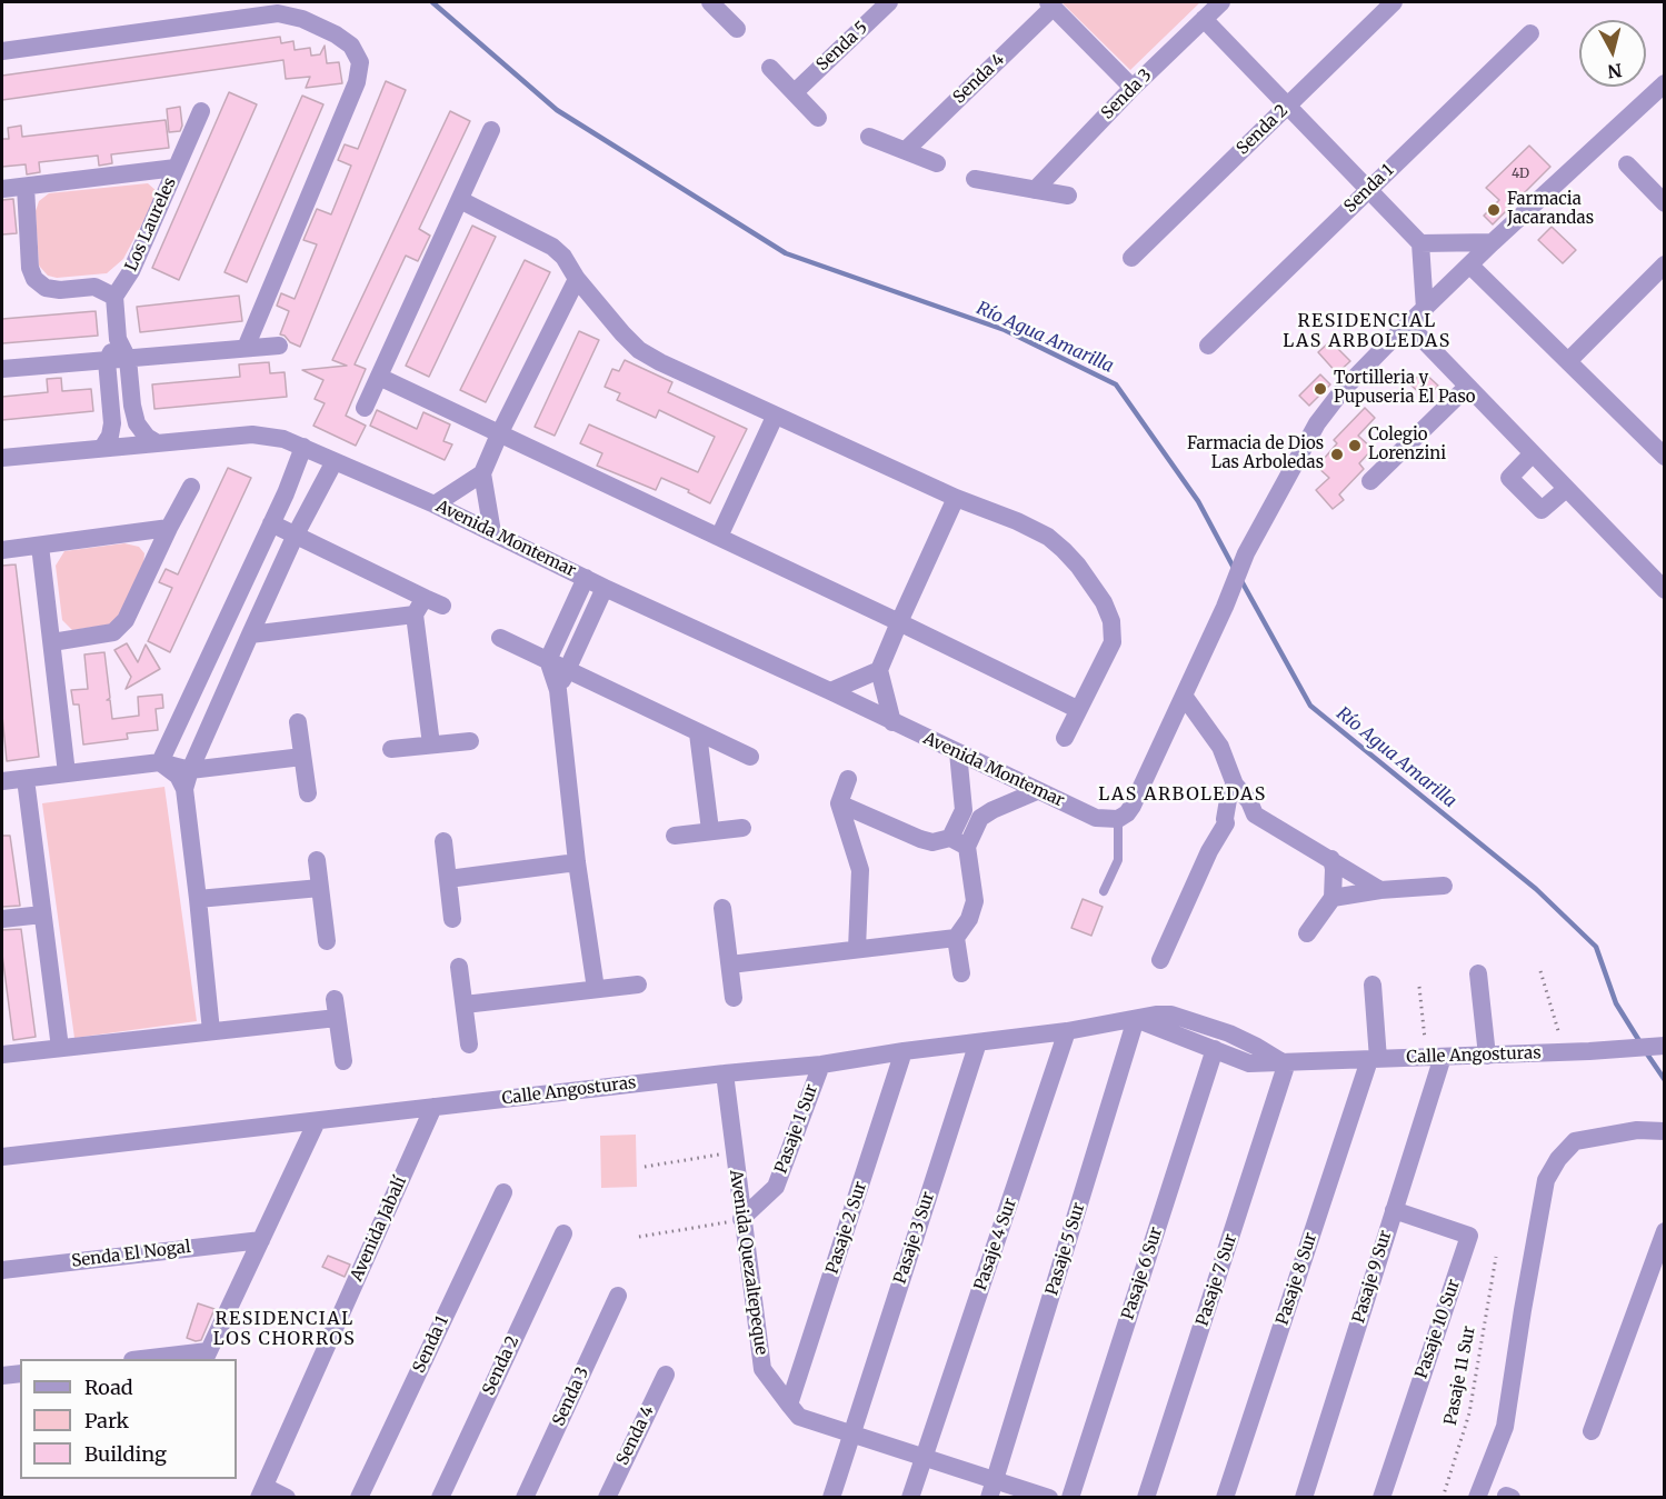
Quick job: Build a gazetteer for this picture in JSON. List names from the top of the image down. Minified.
{"streets":{"street":["Senda 5","Senda 4","Senda 3","Senda 2","Senda 1","Los Laureles","Avenida Montemar","Calle Angosturas","Pasaje 1 Sur","Pasaje 2 Sur","Avenida Jabalí","Pasaje 3 Sur","Pasaje 4 Sur","Pasaje 5 Sur","Senda El Nogal","Avenida Quezaltepeque","Pasaje 6 Sur","Pasaje 9 Sur","Pasaje 8 Sur","Pasaje 7 Sur","Pasaje 10 Sur"],"path":["Pasaje 11 Sur"]},"crossings":[["Calle Angosturas","Pasaje 1 Sur"],["Calle Angosturas","Pasaje 2 Sur"],["Calle Angosturas","Avenida Jabalí"],["Calle Angosturas","Pasaje 3 Sur"],["Calle Angosturas","Pasaje 4 Sur"],["Calle Angosturas","Pasaje 5 Sur"],["Calle Angosturas","Avenida Quezaltepeque"],["Calle Angosturas","Pasaje 6 Sur"],["Calle Angosturas","Pasaje 9 Sur"],["Calle Angosturas","Pasaje 8 Sur"],["Calle Angosturas","Pasaje 7 Sur"],["Pasaje 1 Sur","Avenida Quezaltepeque"],["Pasaje 2 Sur","Avenida Quezaltepeque"],["Pasaje 3 Sur","Avenida Quezaltepeque"],["Pasaje 4 Sur","Avenida Quezaltepeque"],["Pasaje 5 Sur","Avenida Quezaltepeque"],["Pasaje 9 Sur","Pasaje 10 Sur"]],"districts":["RESIDENCIAL LAS ARBOLEDAS","LAS ARBOLEDAS","RESIDENCIAL LOS CHORROS"],"water":["Río Agua Amarilla"],"places":["Farmacia Jacarandas","Tortilleria y Pupuseria El Paso","Colegio Lorenzini","Farmacia de Dios Las Arboledas"],"house_numbers":["4D"],"legend":["Road","Park","Building"],"north":"bottom"}
